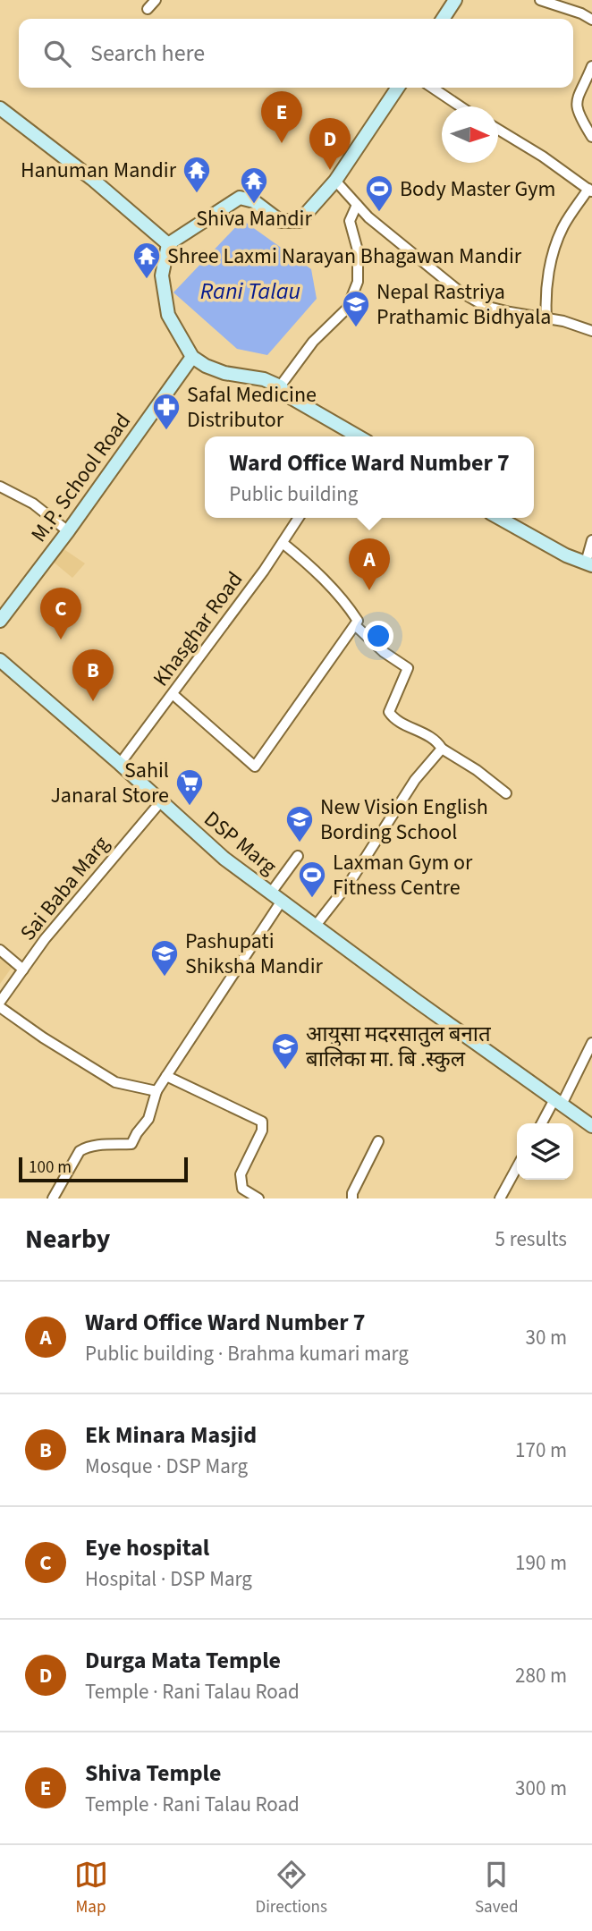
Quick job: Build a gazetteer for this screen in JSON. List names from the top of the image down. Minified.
{"streets":{"street":["M.P. School Road","Khasghar Road","DSP Marg","Sai Baba Marg"]},"crossings":[["Khasghar Road","DSP Marg"],["DSP Marg","Sai Baba Marg"]],"water":["Rani Talau"],"places":{"temple":["Hanuman Mandir","Shiva Mandir","Shree Laxmi Narayan Bhagawan Mandir"],"sports":["Body Master Gym","Laxman Gym or Fitness Centre"],"school or university":["Nepal Rastriya Prathamic Bidhyala","New Vision English Bording School","Pashupati Shiksha Mandir","आयुसा मदरसातुल बनात बालिका मा. बि .स्कुल"],"pharmacy":["Safal Medicine Distributor"],"supermarket":["Sahil Janaral Store"]},"scale_bar":"100 m","north":"right","page":{"search":"Search here","pins":["E","D","A","C","B"],"popup":["Ward Office Ward Number 7","Public building"],"scale":"100 m","heading":["Nearby","5 results"],"list":[{"mark":"A","name":"Ward Office Ward Number 7","note":"Public building · Brahma kumari marg","value":"30 m"},{"mark":"B","name":"Ek Minara Masjid","note":"Mosque · DSP Marg","value":"170 m"},{"mark":"C","name":"Eye hospital","note":"Hospital · DSP Marg","value":"190 m"},{"mark":"D","name":"Durga Mata Temple","note":"Temple · Rani Talau Road","value":"280 m"},{"mark":"E","name":"Shiva Temple","note":"Temple · Rani Talau Road","value":"300 m"}],"nav":["Map","Directions","Saved"]}}
